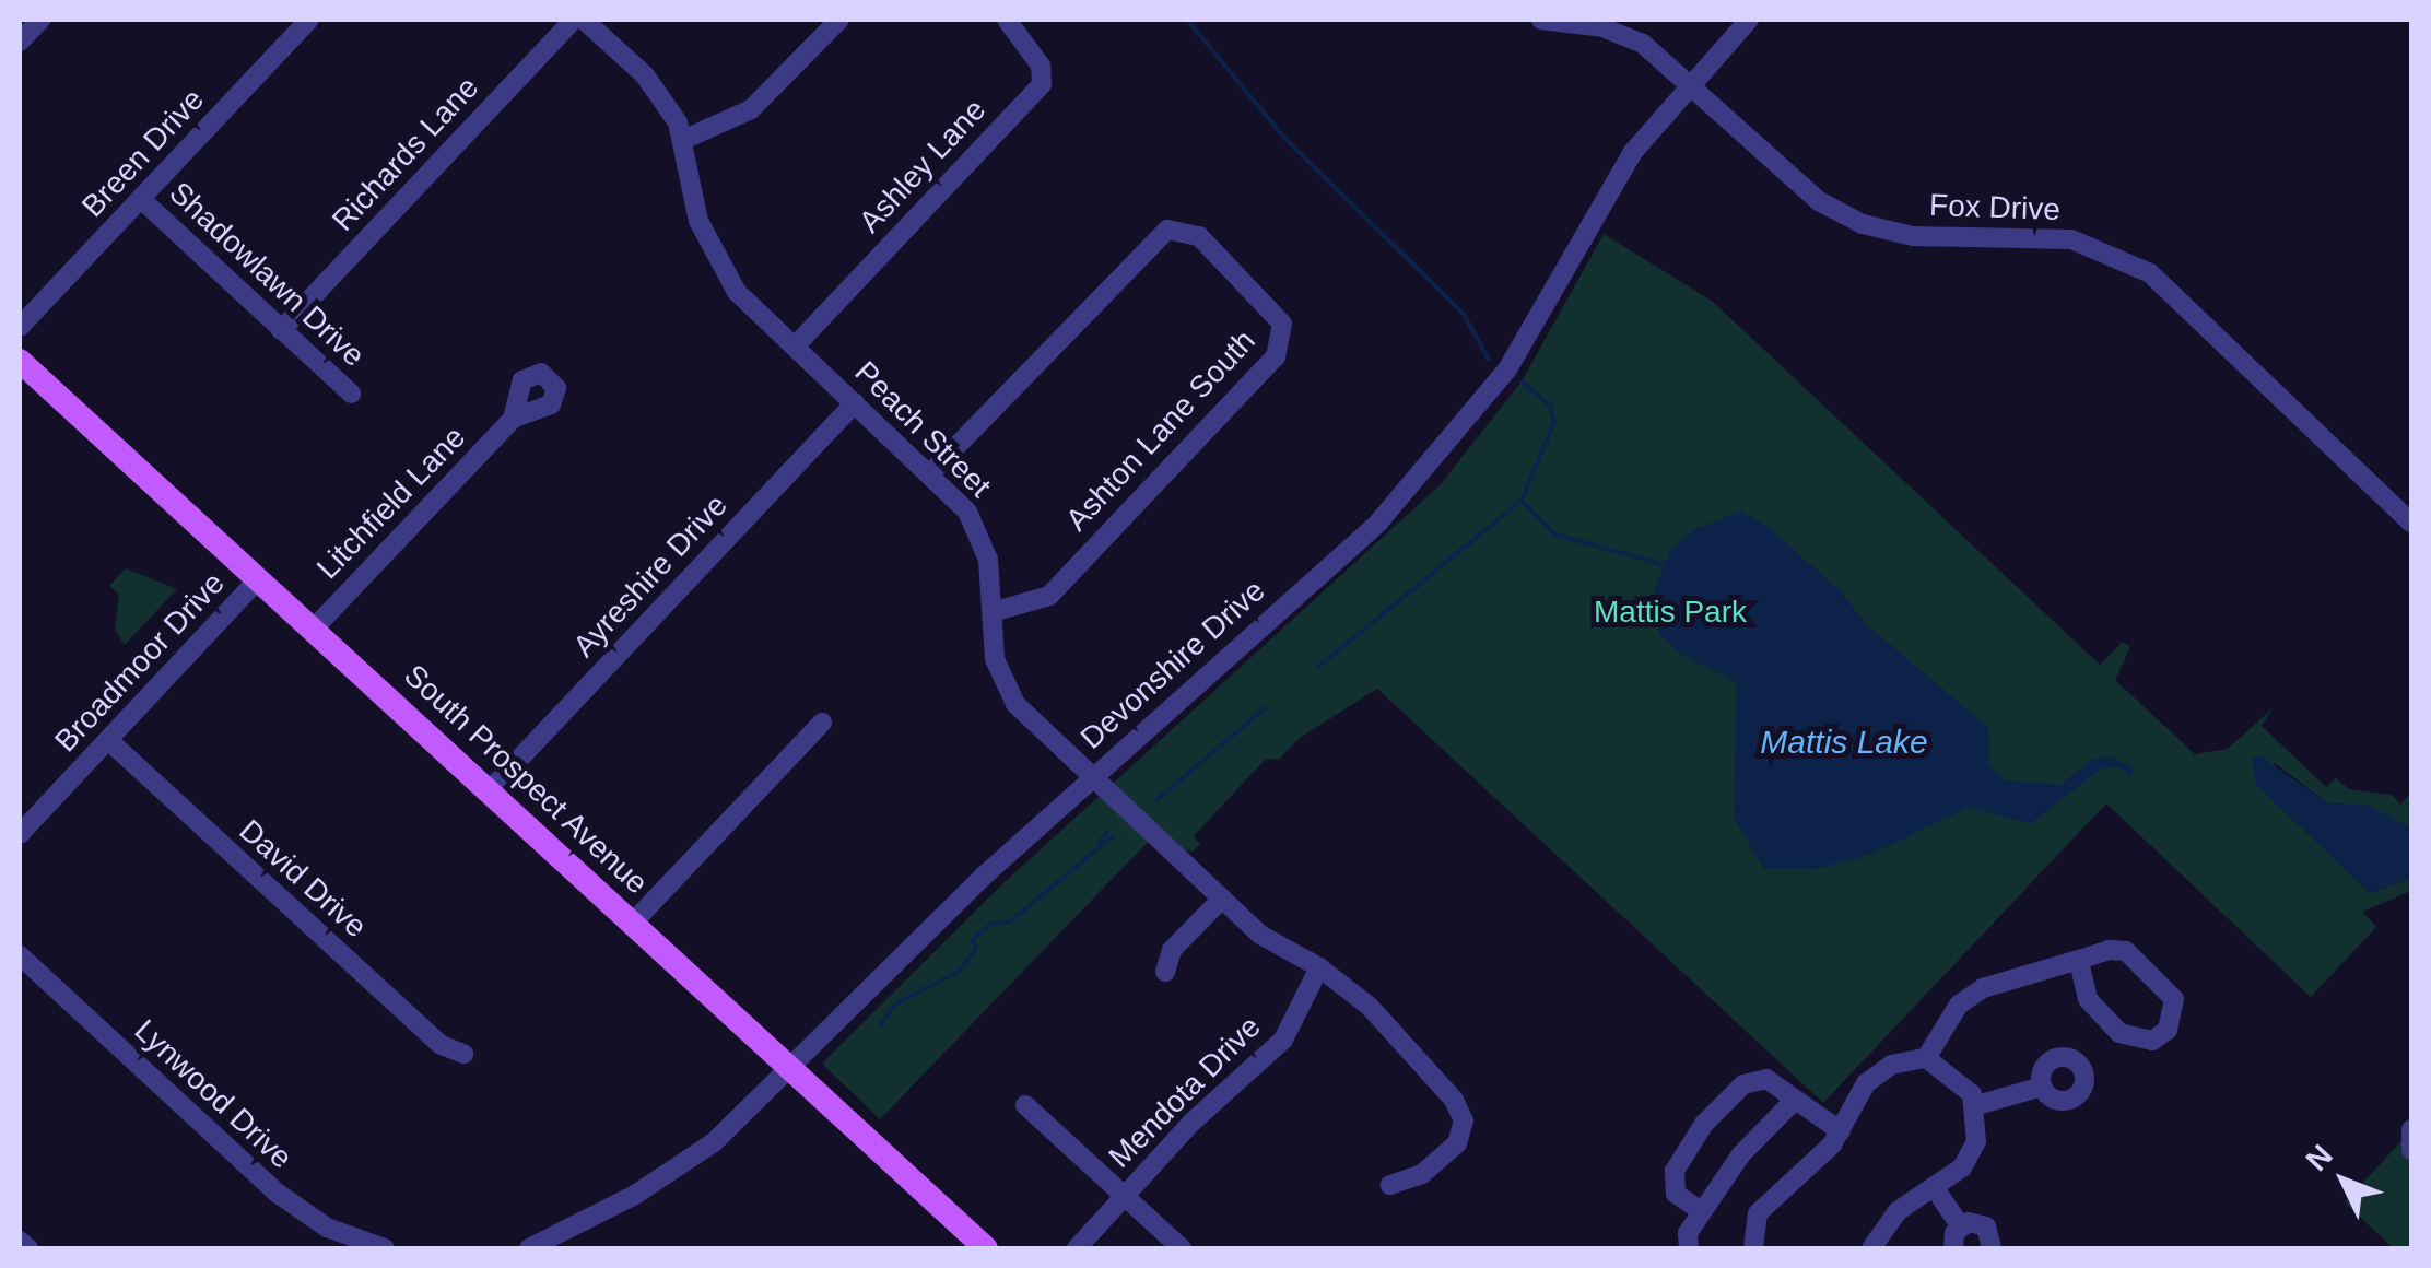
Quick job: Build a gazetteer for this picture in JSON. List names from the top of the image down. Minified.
{"streets":{"main road":["South Prospect Avenue"],"street":["Breen Drive","Richards Lane","Ashley Lane","Fox Drive","Shadowlawn Drive","Peach Street","Ashton Lane South","Litchfield Lane","Ayreshire Drive","Broadmoor Drive","Devonshire Drive","David Drive","Mendota Drive","Lynwood Drive"]},"crossings":[["Breen Drive","Shadowlawn Drive"],["Richards Lane","Shadowlawn Drive"],["Ashley Lane","Peach Street"],["Fox Drive","Devonshire Drive"],["Peach Street","Ashton Lane South"],["Peach Street","Ayreshire Drive"],["Peach Street","Devonshire Drive"],["Peach Street","Mendota Drive"],["Litchfield Lane","South Prospect Avenue"],["Ayreshire Drive","South Prospect Avenue"],["Broadmoor Drive","South Prospect Avenue"],["Broadmoor Drive","David Drive"],["Devonshire Drive","South Prospect Avenue"]],"water":["Mattis Lake"],"parks":["Mattis Park"],"north":"top left"}
